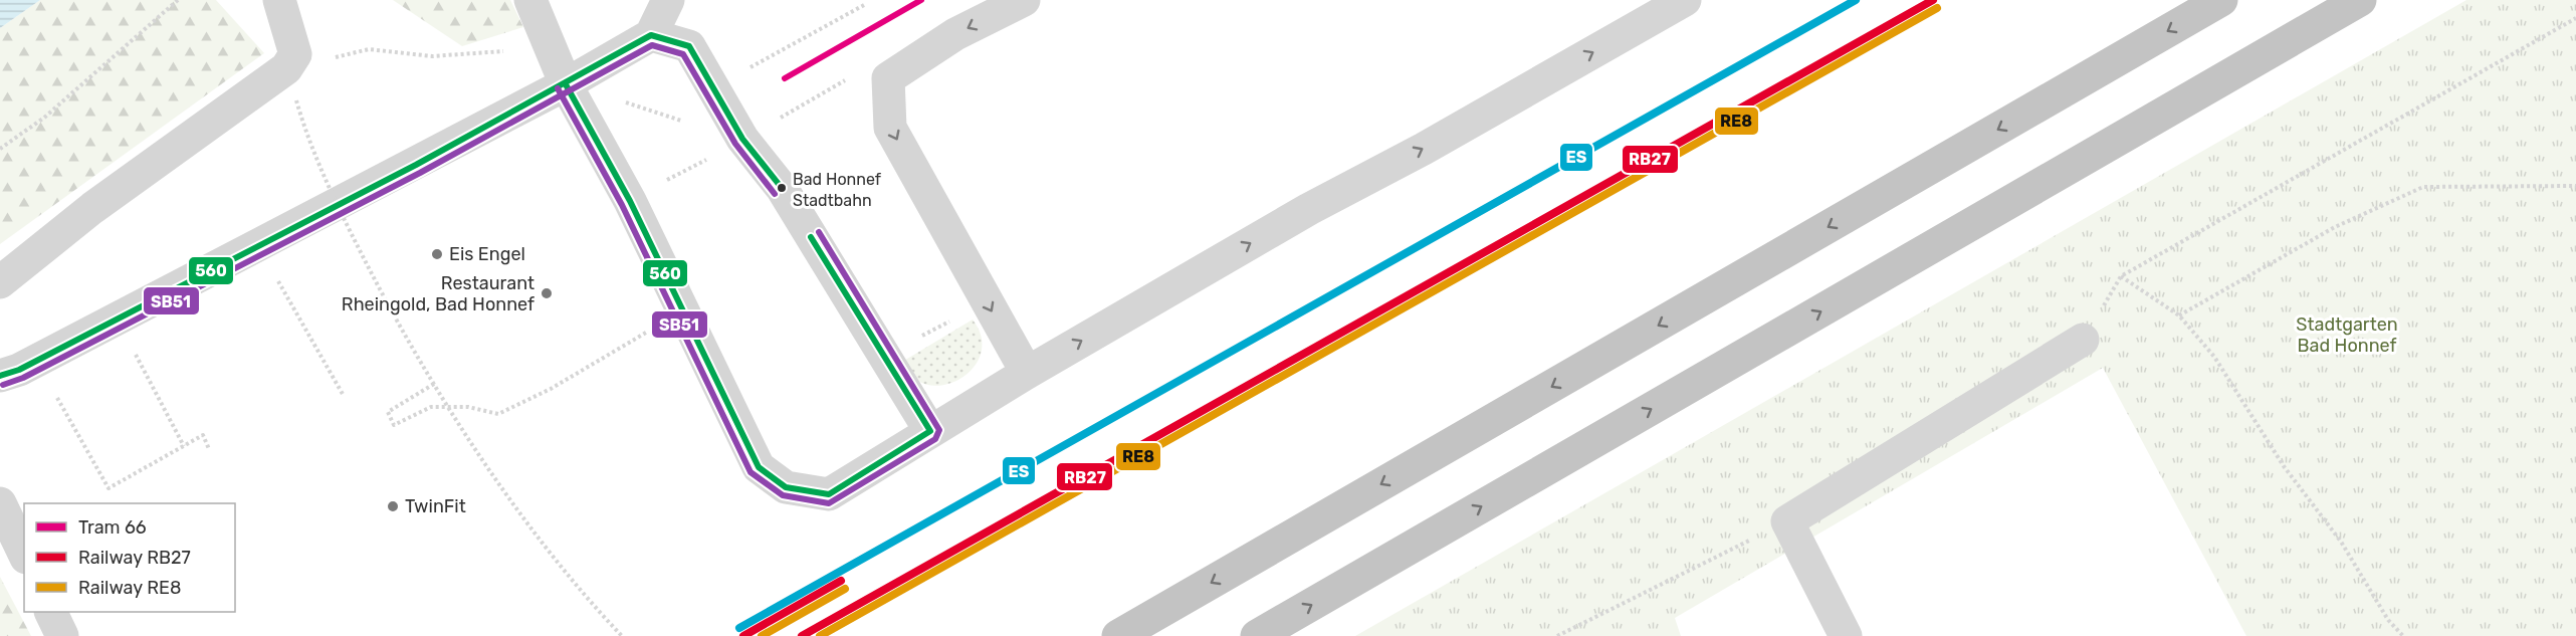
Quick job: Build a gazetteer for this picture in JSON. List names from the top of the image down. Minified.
{"parks":["Stadtgarten Bad Honnef"],"places":["Bad Honnef Stadtbahn","Eis Engel","Restaurant Rheingold, Bad Honnef","TwinFit"],"lines":["tram line 66","rail line RB27","transit line ES","rail line RE8","transit line 560","transit line SB51"],"legend":["Tram 66","Railway RB27","Railway RE8"]}
